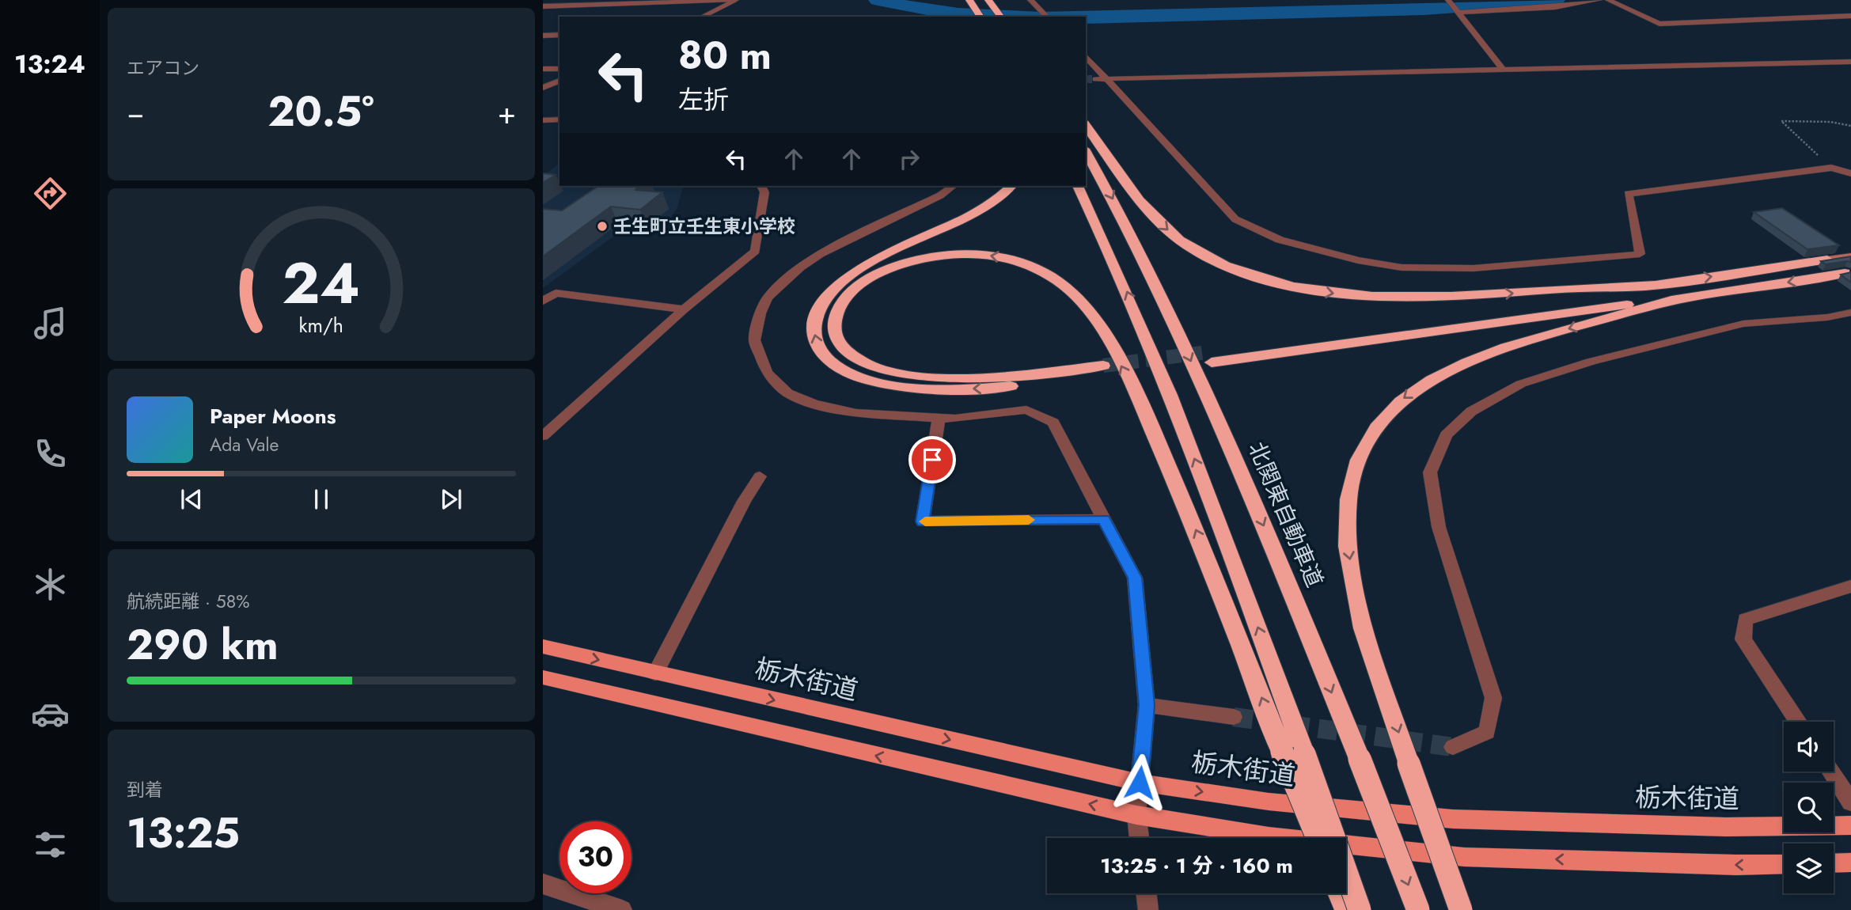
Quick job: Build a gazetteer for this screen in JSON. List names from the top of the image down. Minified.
{"streets":{"highway":["北関東自動車道"],"main road":["栃木街道"]},"places":["壬生町立壬生東小学校"],"page":{"tabs":"13:24","tile":["エアコン",["航続距離 · 58%","290 km"],["到着","13:25"]],"turn":["80 m","左折"],"heat":["−","20.5°","+"],"song":["Paper Moons","Ada Vale"],"limit":"30","trip":"13:25 · 1 分 · 160 m","gauge":["24","km/h"]}}
